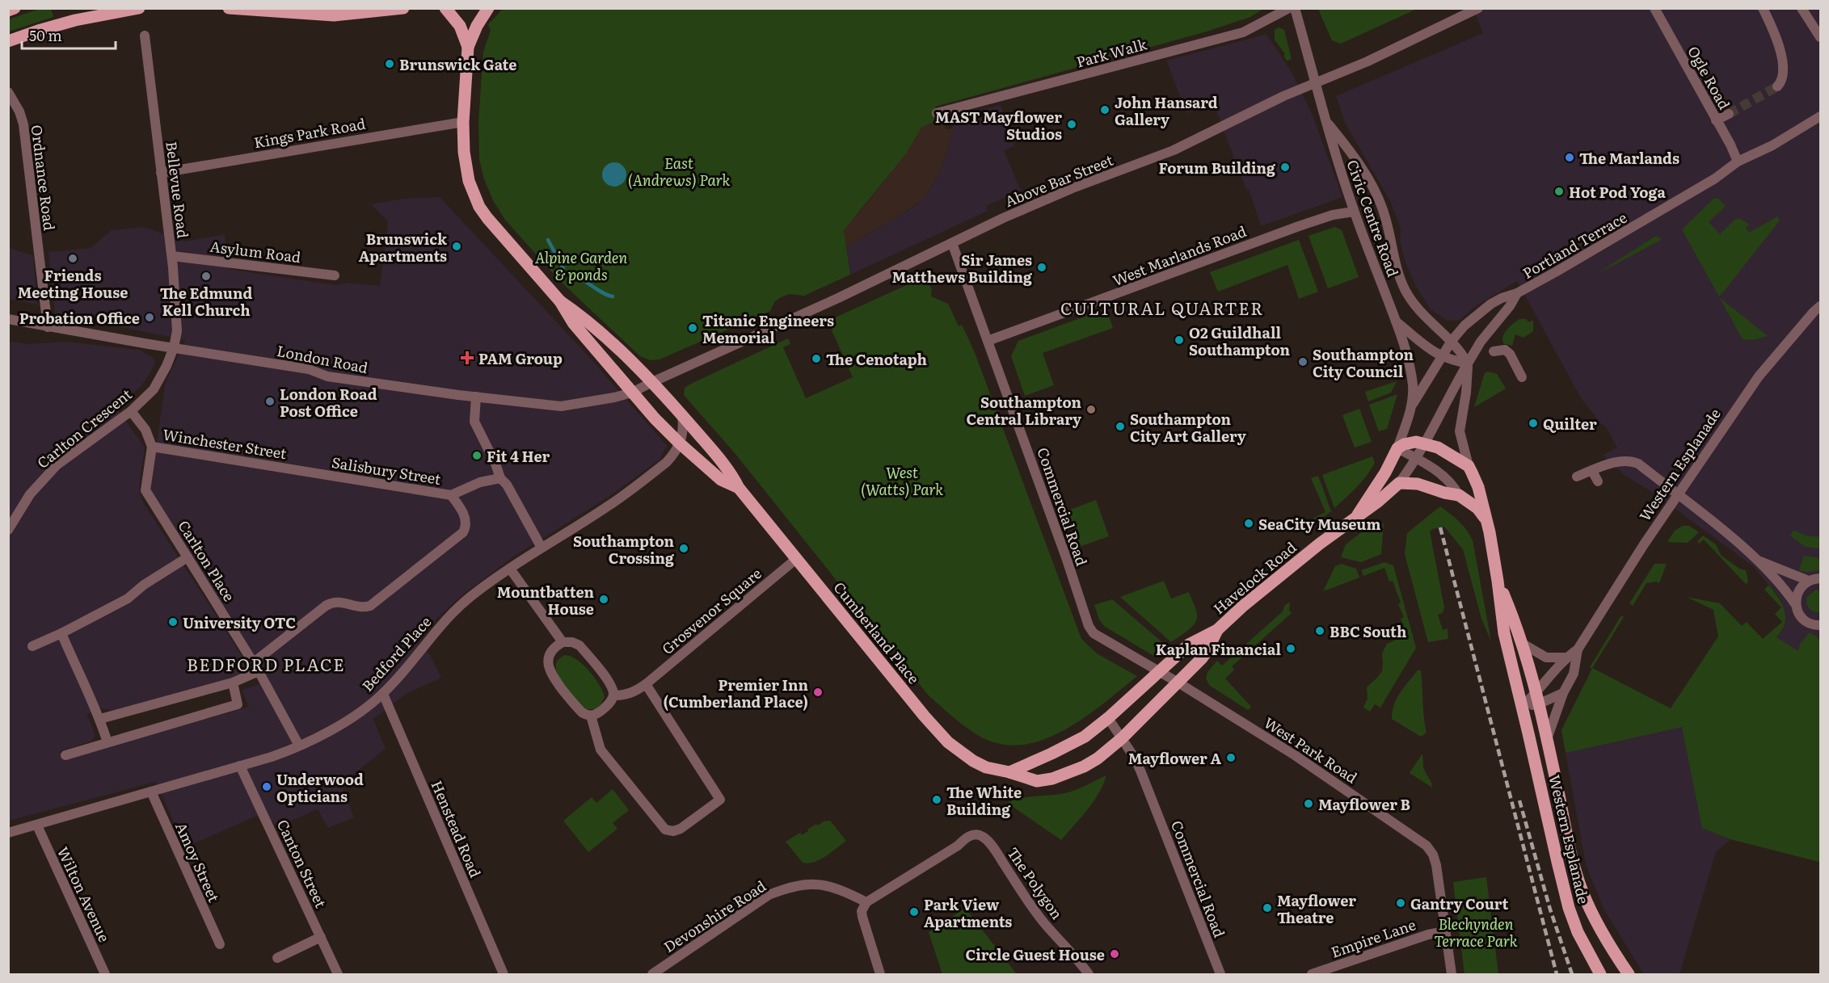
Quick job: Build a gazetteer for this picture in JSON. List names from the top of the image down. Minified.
{"streets":{"main road":["Western Esplanade","Havelock Road","Cumberland Place"],"street":["Park Walk","Ogle Road","Kings Park Road","Ordnance Road","Above Bar Street","Bellevue Road","Civic Centre Road","Portland Terrace","Asylum Road","West Marlands Road","London Road","Carlton Crescent","Winchester Street","Salisbury Street","Commercial Road","Carlton Place","Grosvenor Square","Bedford Place","West Park Road","Henstead Road","Amoy Street","Canton Street","The Polygon","Wilton Avenue","Devonshire Road","Empire Lane"]},"crossings":[["Ogle Road","Portland Terrace"],["Kings Park Road","Bellevue Road"],["Ordnance Road","London Road"],["Above Bar Street","Civic Centre Road"],["Above Bar Street","London Road"],["Above Bar Street","Commercial Road"],["Above Bar Street","Cumberland Place"],["Bellevue Road","Asylum Road"],["Bellevue Road","London Road"],["Bellevue Road","Carlton Crescent"],["Civic Centre Road","Portland Terrace"],["Civic Centre Road","West Marlands Road"],["Portland Terrace","Western Esplanade"],["Portland Terrace","Havelock Road"],["West Marlands Road","Commercial Road"],["London Road","Carlton Crescent"],["London Road","Cumberland Place"],["Winchester Street","Salisbury Street"],["Winchester Street","Carlton Place"],["Commercial Road","Havelock Road"],["Commercial Road","Cumberland Place"],["Commercial Road","West Park Road"],["Carlton Place","Bedford Place"],["Havelock Road","Cumberland Place"],["Havelock Road","West Park Road"],["Grosvenor Square","Cumberland Place"],["Cumberland Place","Bedford Place"],["Cumberland Place","West Park Road"],["Bedford Place","Henstead Road"],["Bedford Place","Amoy Street"],["Bedford Place","Canton Street"],["Bedford Place","Wilton Avenue"],["West Park Road","Empire Lane"],["The Polygon","Devonshire Road"]],"districts":["CULTURAL QUARTER","BEDFORD PLACE"],"parks":["East (Andrews) Park","Alpine Garden & ponds","West (Watts) Park","Blechynden Terrace Park"],"places":{"other":["Brunswick Gate","John Hansard Gallery","MAST Mayflower Studios","The Marlands","Forum Building","Hot Pod Yoga","Brunswick Apartments","Friends Meeting House","Sir James Matthews Building","The Edmund Kell Church","Probation Office","Titanic Engineers Memorial","O2 Guildhall Southampton","The Cenotaph","Southampton City Council","London Road Post Office","Southampton Central Library","Quilter","Southampton City Art Gallery","Fit 4 Her","SeaCity Museum","Southampton Crossing","Mountbatten House","University OTC","BBC South","Kaplan Financial","Premier Inn (Cumberland Place)","Mayflower A","Underwood Opticians","The White Building","Mayflower B","Gantry Court","Mayflower Theatre","Park View Apartments","Circle Guest House"],"health":["PAM Group"]},"scale_bar":"50 m"}
